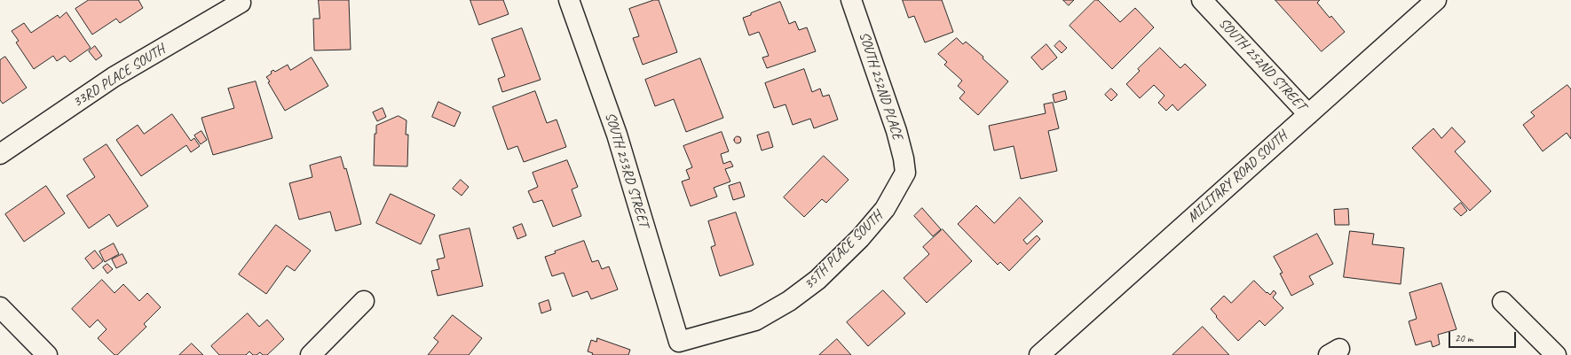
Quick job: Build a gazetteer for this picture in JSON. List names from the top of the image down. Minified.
{"streets":{"street":["SOUTH 252ND STREET","33RD PLACE SOUTH","SOUTH 252ND PLACE","SOUTH 253RD STREET","MILITARY ROAD SOUTH","35TH PLACE SOUTH"]},"crossings":[["SOUTH 252ND STREET","MILITARY ROAD SOUTH"],["SOUTH 252ND PLACE","35TH PLACE SOUTH"],["SOUTH 253RD STREET","35TH PLACE SOUTH"]],"scale_bar":"20 m"}
